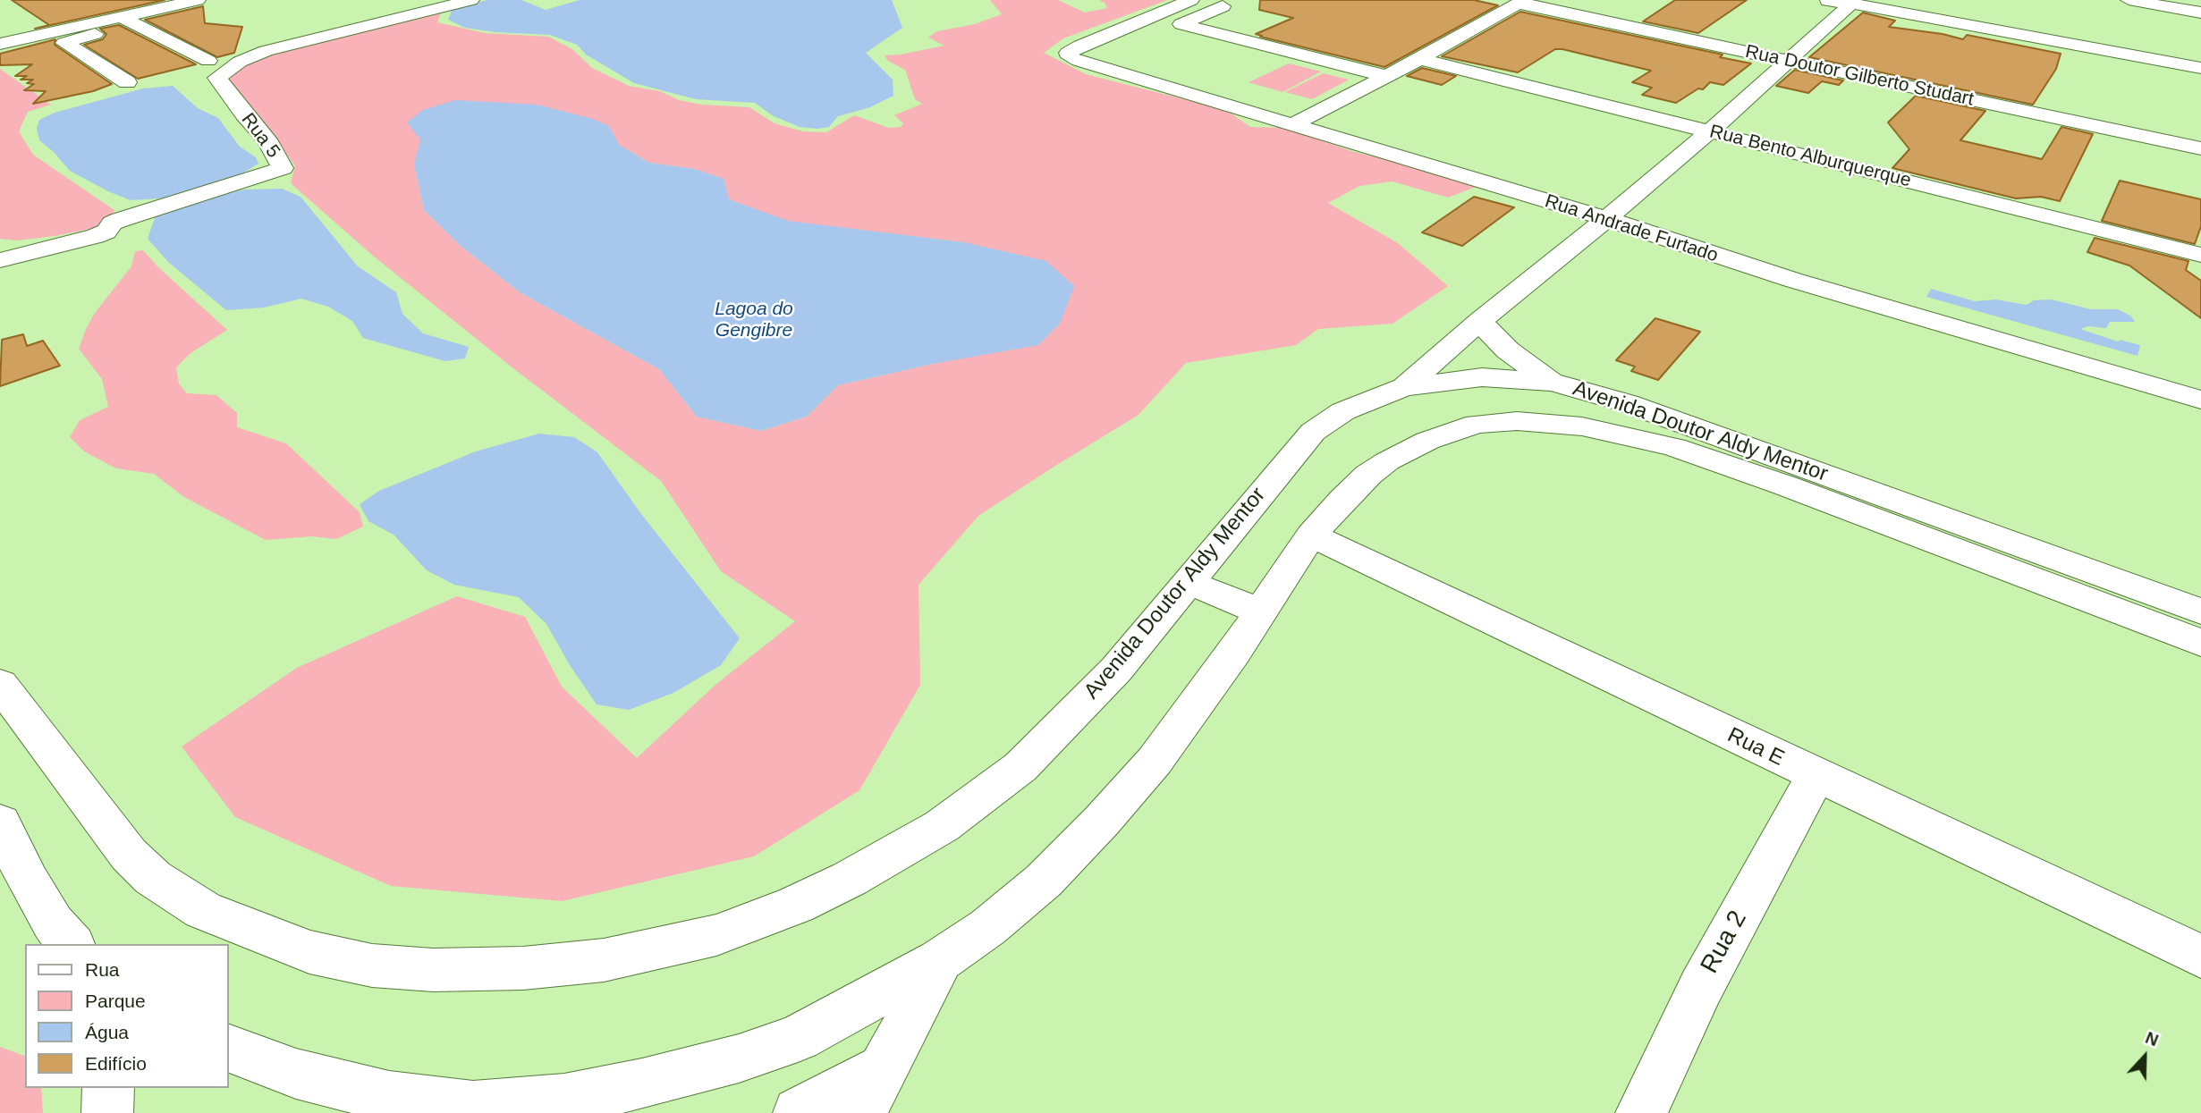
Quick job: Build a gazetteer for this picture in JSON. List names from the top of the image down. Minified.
{"streets":{"street":["Rua Doutor Gilberto Studart","Rua 5","Rua Bento Alburquerque","Rua Andrade Furtado","Avenida Doutor Aldy Mentor","Rua E","Rua 2"]},"crossings":[["Avenida Doutor Aldy Mentor","Rua E"],["Rua E","Rua 2"]],"water":["Lagoa do Gengibre"],"legend":["Rua","Parque","Água","Edifício"],"north":"top"}
